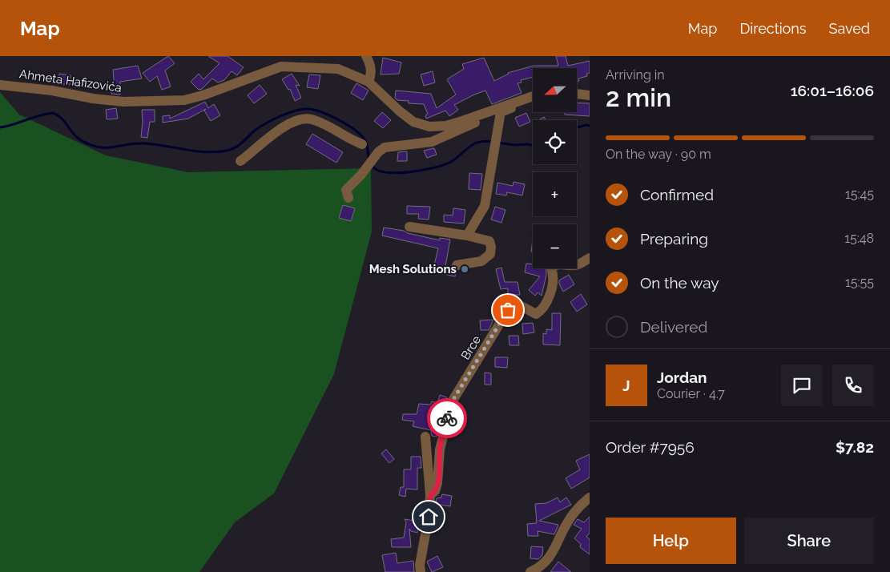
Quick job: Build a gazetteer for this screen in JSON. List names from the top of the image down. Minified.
{"streets":{"street":["Ahmeta Hafizovića","Brce"]},"places":["Mesh Solutions"],"north":"left","page":{"header":"Map","nav":["Map","Directions","Saved"],"heading":["2 min","Arriving in","16:01–16:06"],"panel":["Jordan","Courier · 4.7","Order #7956","$7.82"],"map_buttons":["+","−"],"bar":"On the way · 90 m","list":[["Confirmed","15:45"],["Preparing","15:48"],["On the way","15:55"],"Delivered"],"round":"J","buttons":["Help","Share"]}}
